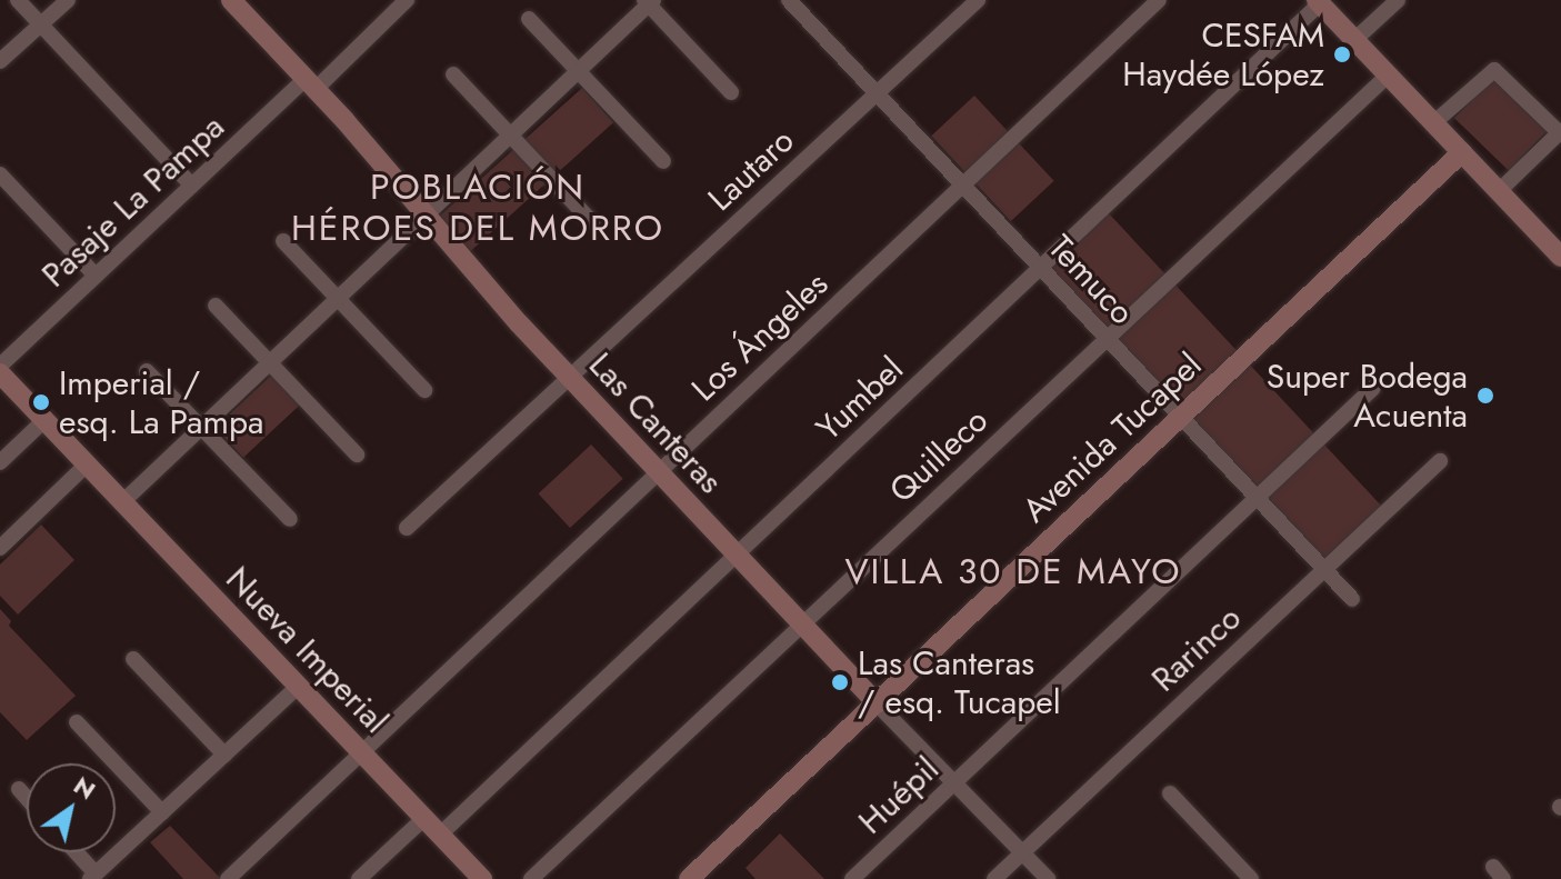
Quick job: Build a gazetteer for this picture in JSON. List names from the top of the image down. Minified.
{"streets":{"street":["Lautaro","Pasaje La Pampa","Temuco","Los Ángeles","Yumbel","Las Canteras","Avenida Tucapel","Quilleco","Rarinco","Nueva Imperial","Huépil"]},"crossings":[["Lautaro","Temuco"],["Lautaro","Las Canteras"],["Pasaje La Pampa","Las Canteras"],["Temuco","Los Ángeles"],["Temuco","Yumbel"],["Temuco","Avenida Tucapel"],["Temuco","Quilleco"],["Temuco","Rarinco"],["Temuco","Huépil"],["Los Ángeles","Las Canteras"],["Los Ángeles","Nueva Imperial"],["Yumbel","Las Canteras"],["Yumbel","Nueva Imperial"],["Las Canteras","Avenida Tucapel"],["Las Canteras","Quilleco"],["Las Canteras","Rarinco"],["Las Canteras","Huépil"]],"districts":["POBLACIÓN HÉROES DEL MORRO","VILLA 30 DE MAYO"],"places":["CESFAM Haydée López","Super Bodega Acuenta","Imperial / esq. La Pampa","Las Canteras / esq. Tucapel"],"north":"top right"}
